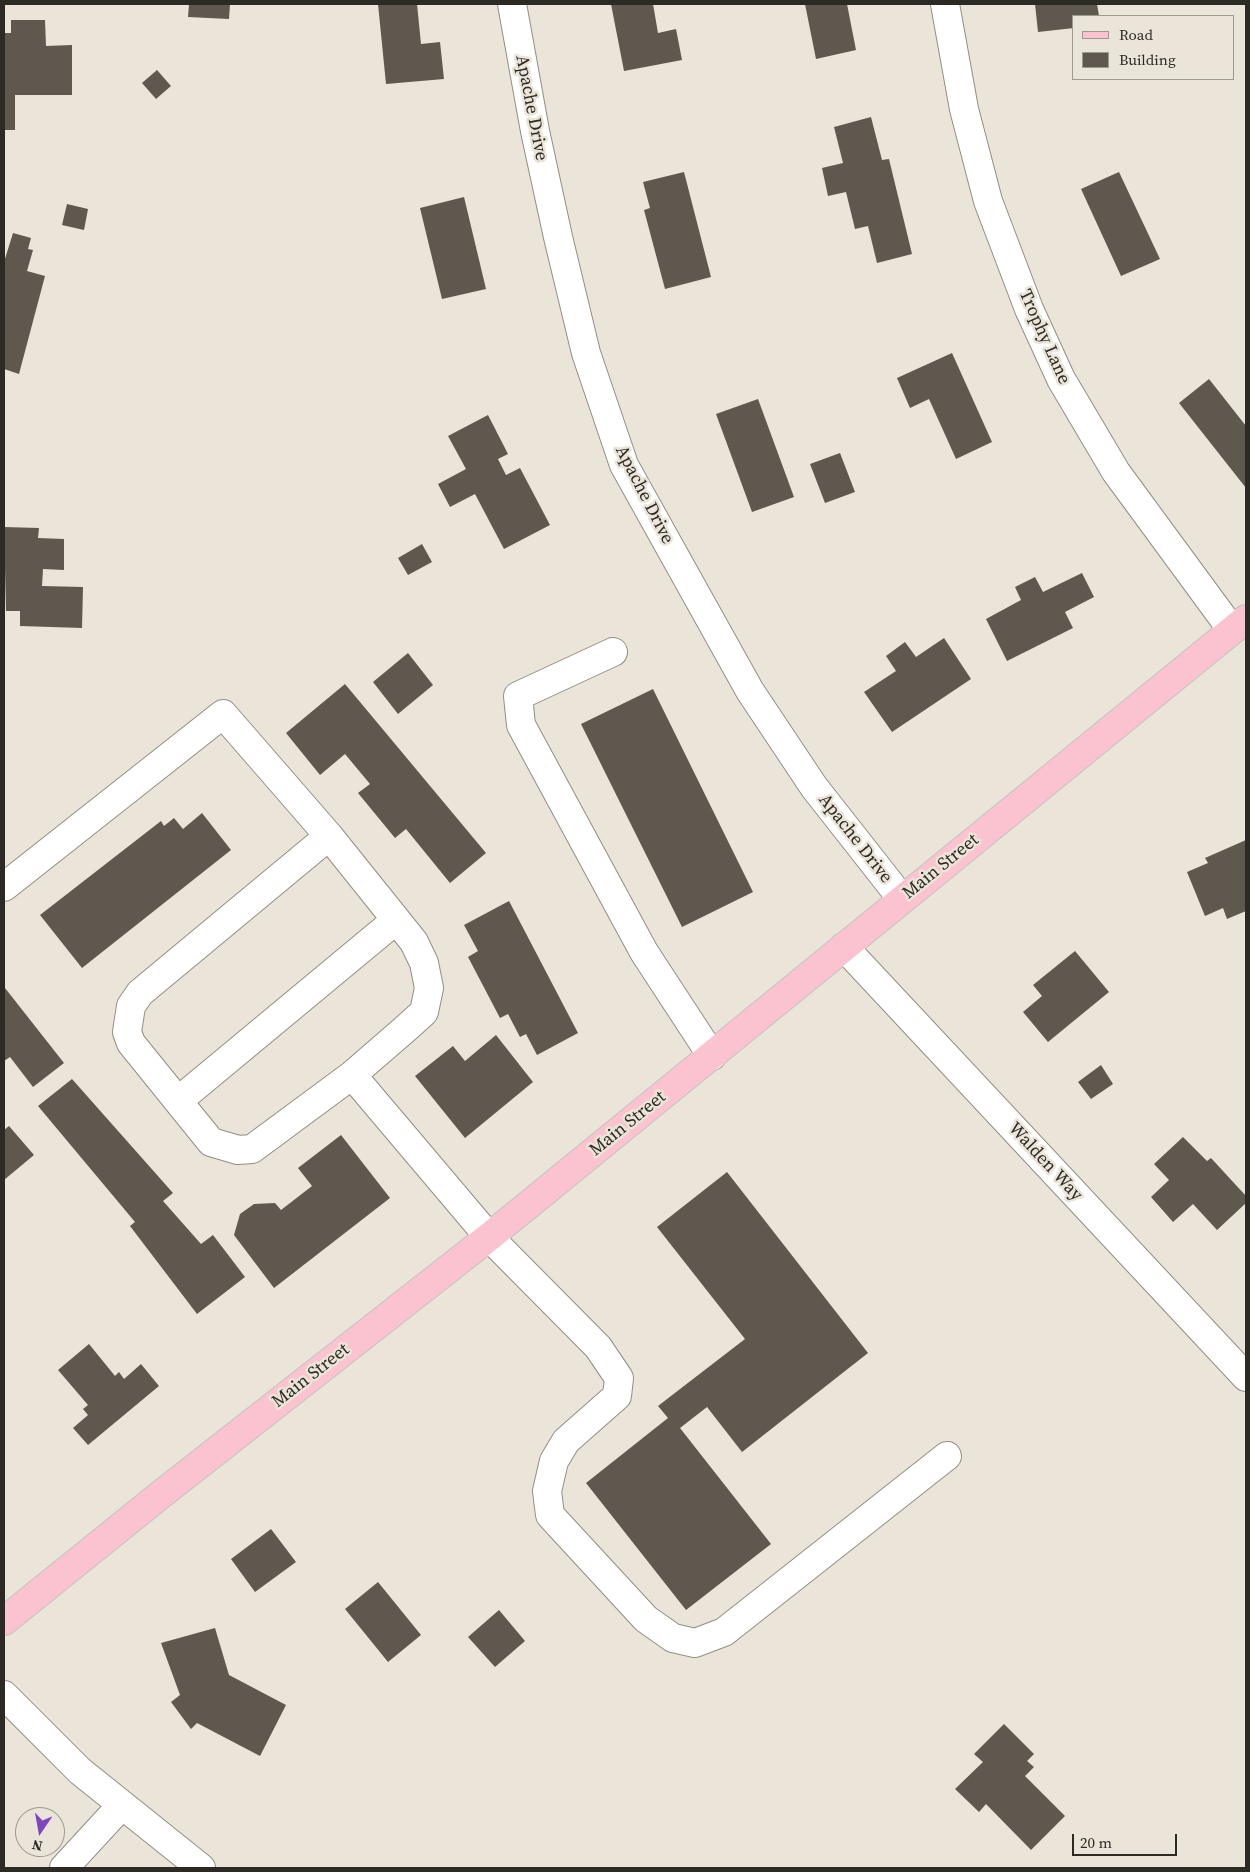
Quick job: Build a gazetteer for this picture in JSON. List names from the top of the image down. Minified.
{"streets":{"main road":["Main Street"],"street":["Apache Drive","Trophy Lane","Walden Way"]},"crossings":[["Apache Drive","Main Street"],["Trophy Lane","Main Street"],["Main Street","Walden Way"]],"legend":["Road","Building"],"scale_bar":"20 m","north":"bottom"}
